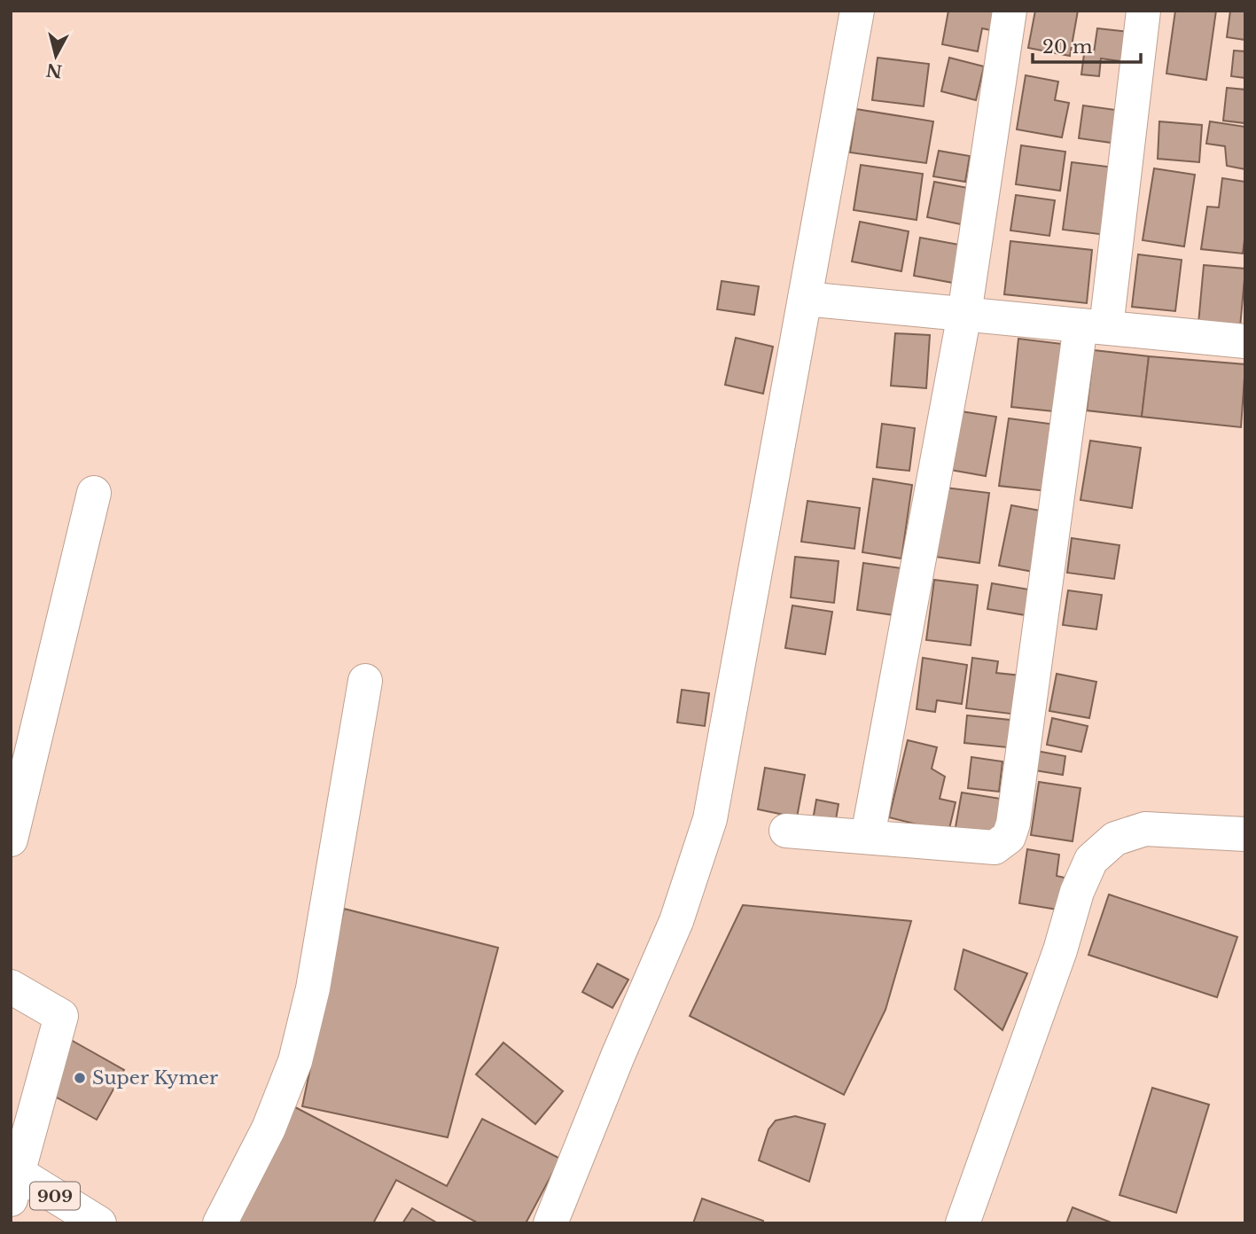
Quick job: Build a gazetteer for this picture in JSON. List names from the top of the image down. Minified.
{"streets":{"main road":["909"]},"places":["Super Kymer"],"scale_bar":"20 m","north":"bottom"}
